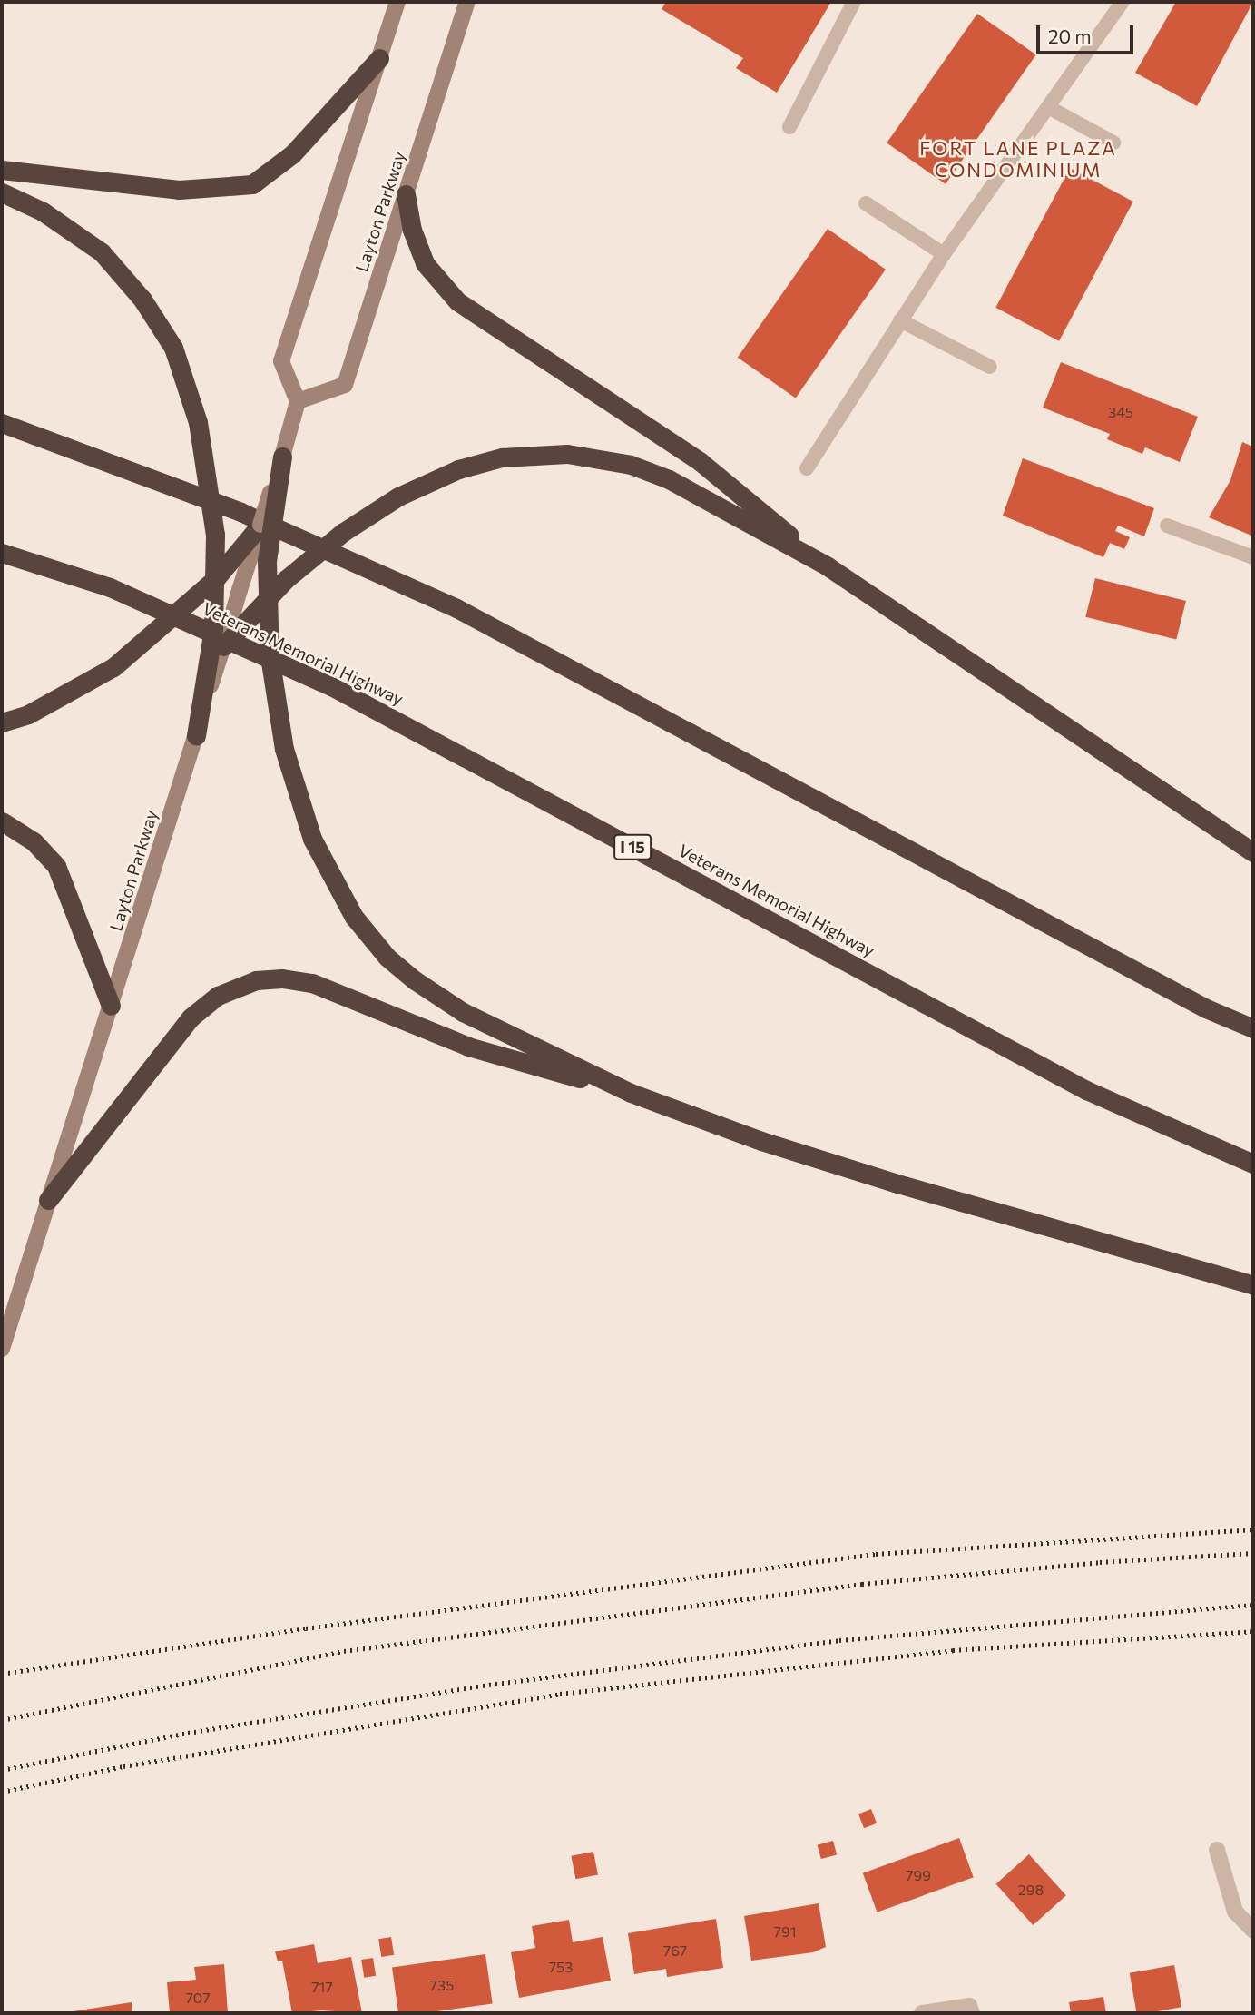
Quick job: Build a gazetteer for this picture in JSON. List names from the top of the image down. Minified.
{"streets":{"highway":["Veterans Memorial Highway","I 15"],"main road":["Layton Parkway"]},"districts":["FORT LANE PLAZA CONDOMINIUM"],"house_numbers":["345","799","298","791","767","753","735","717","707"],"scale_bar":"20 m"}
